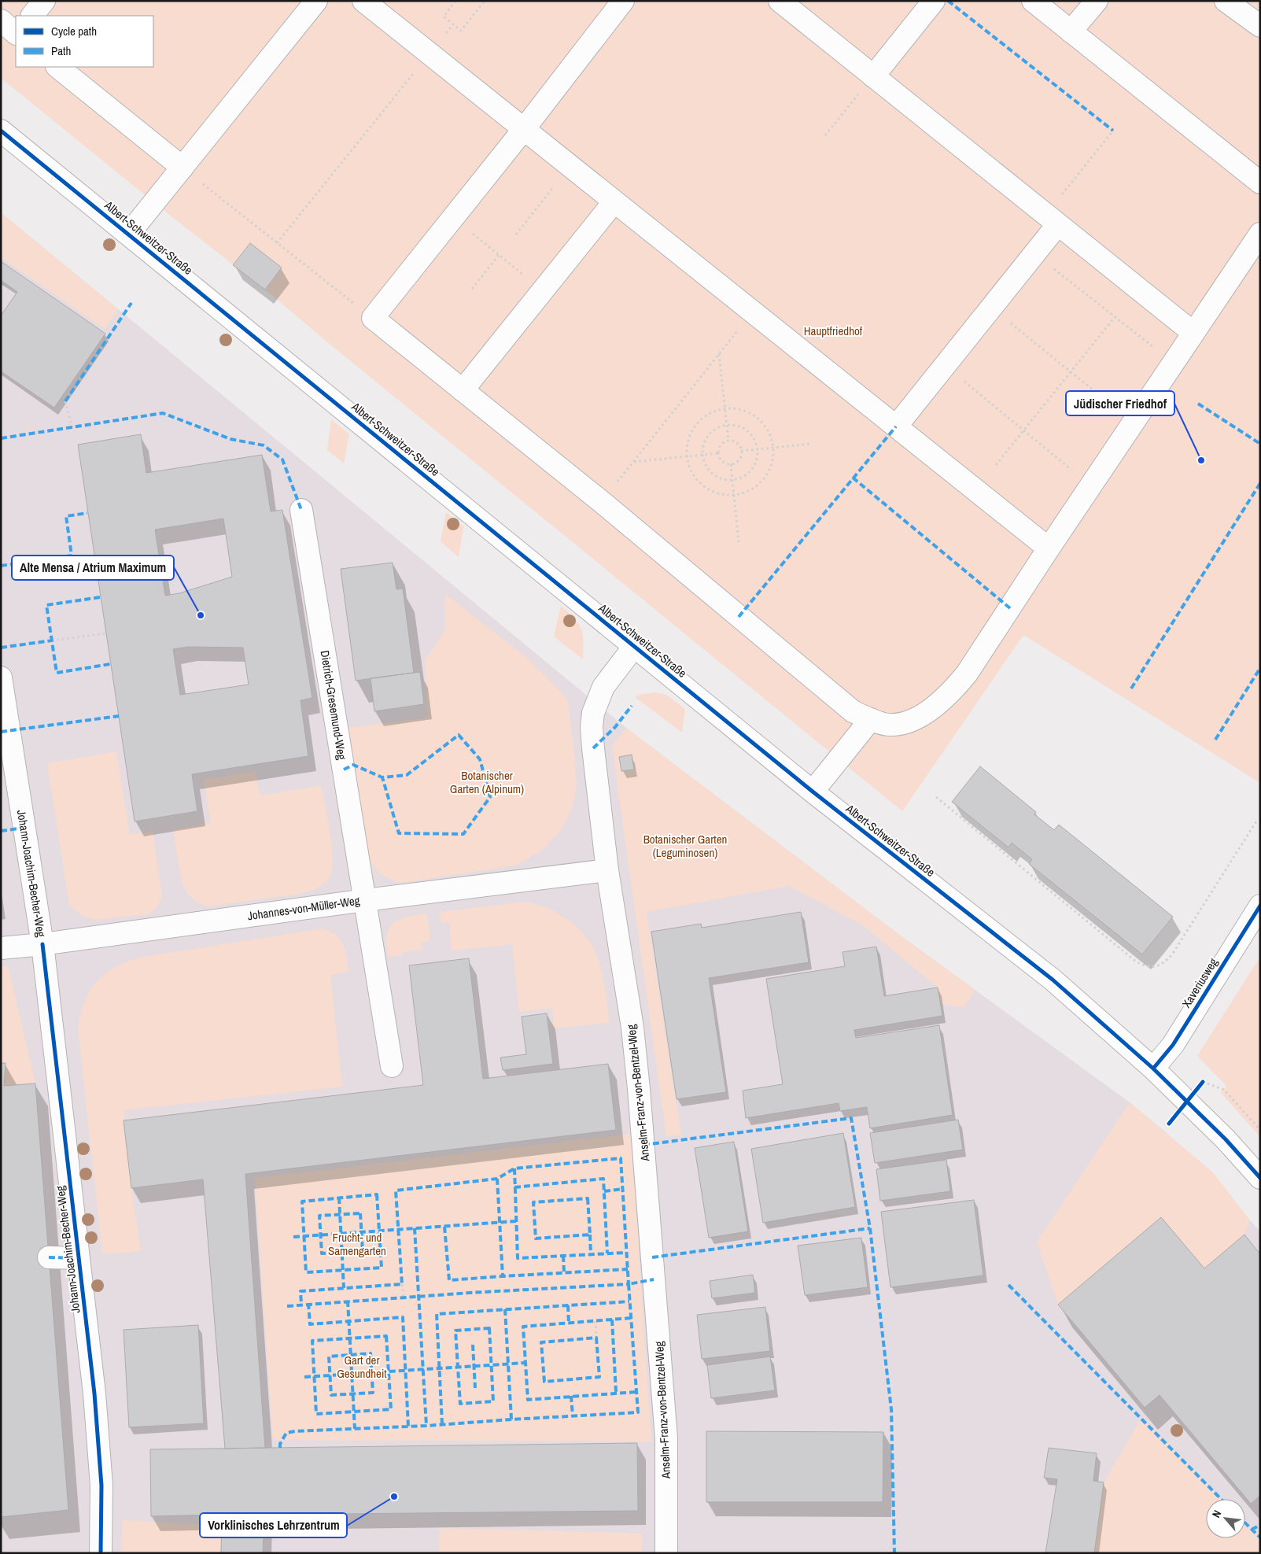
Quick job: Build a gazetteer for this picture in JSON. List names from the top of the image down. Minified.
{"streets":{"street":["Albert-Schweitzer-Straße","Dietrich-Gresemund-Weg","Johann-Joachim-Becher-Weg","Johannes-von-Müller-Weg","Xaveriusweg","Anselm-Franz-von-Bentzel-Weg"]},"crossings":[["Albert-Schweitzer-Straße","Xaveriusweg"],["Albert-Schweitzer-Straße","Anselm-Franz-von-Bentzel-Weg"],["Dietrich-Gresemund-Weg","Johannes-von-Müller-Weg"],["Johann-Joachim-Becher-Weg","Johannes-von-Müller-Weg"],["Johannes-von-Müller-Weg","Anselm-Franz-von-Bentzel-Weg"]],"parks":["Hauptfriedhof","Botanischer Garten (Alpinum)","Botanischer Garten (Leguminosen)","Frucht- und Samengarten","Gart der Gesundheit"],"places":["Jüdischer Friedhof","Alte Mensa / Atrium Maximum","Vorklinisches Lehrzentrum"],"legend":["Cycle path","Path"],"north":"top left"}
